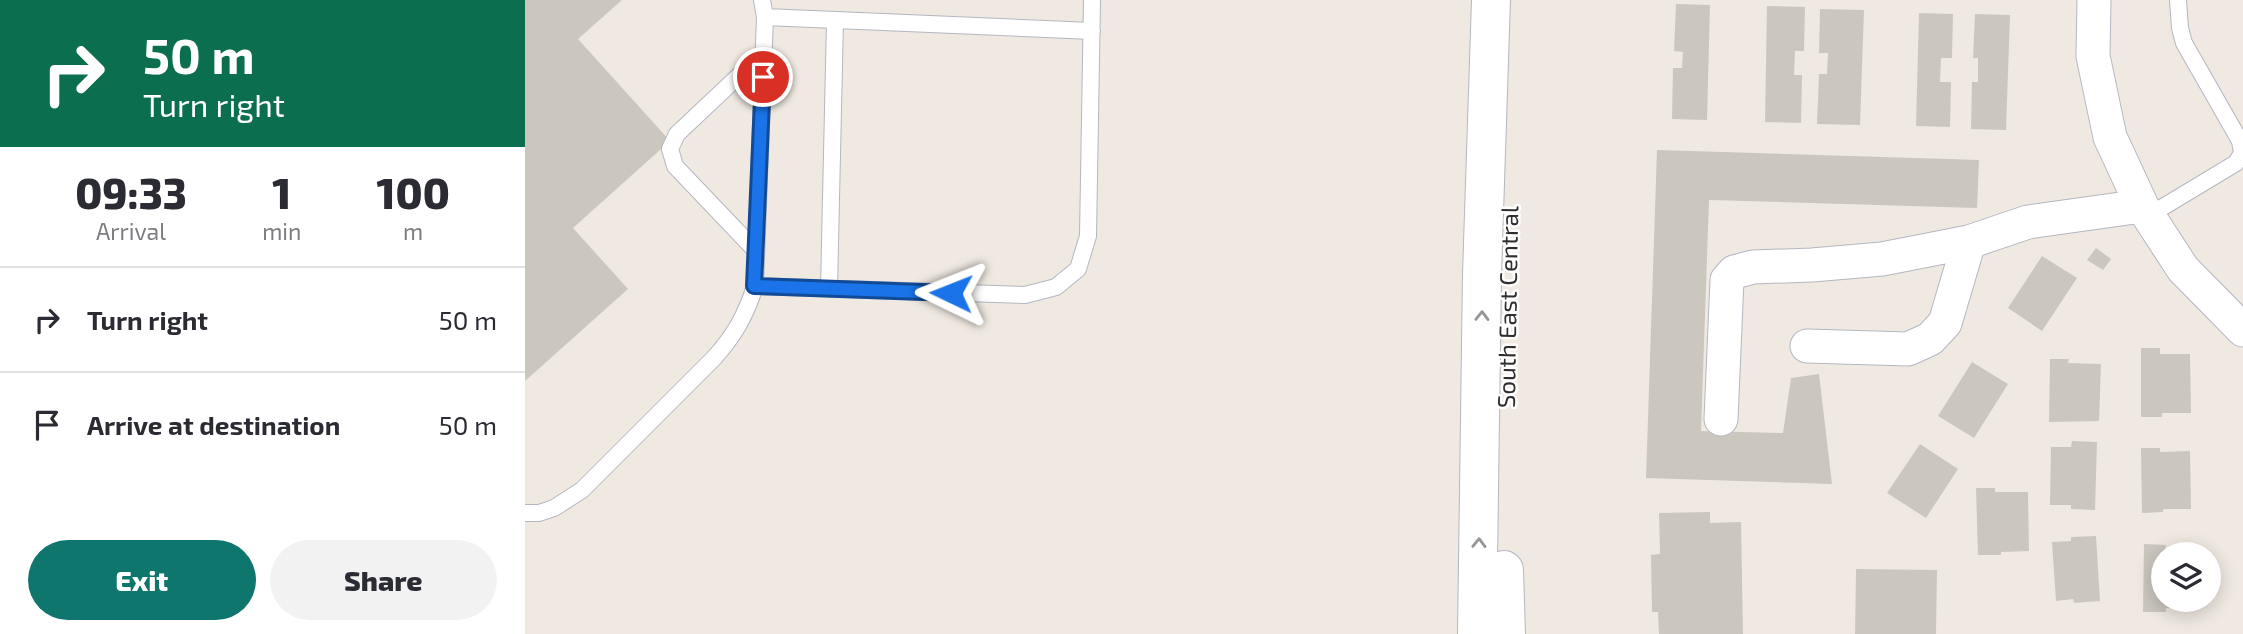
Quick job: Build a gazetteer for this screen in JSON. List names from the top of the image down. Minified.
{"streets":{"street":["South East Central"]},"page":{"turn":["50 m","Turn right"],"eta":["09:33","Arrival","1","min","100","m"],"list":[{"name":"Turn right","value":"50 m"},{"name":"Arrive at destination","value":"50 m"}],"buttons":["Exit","Share"]}}
